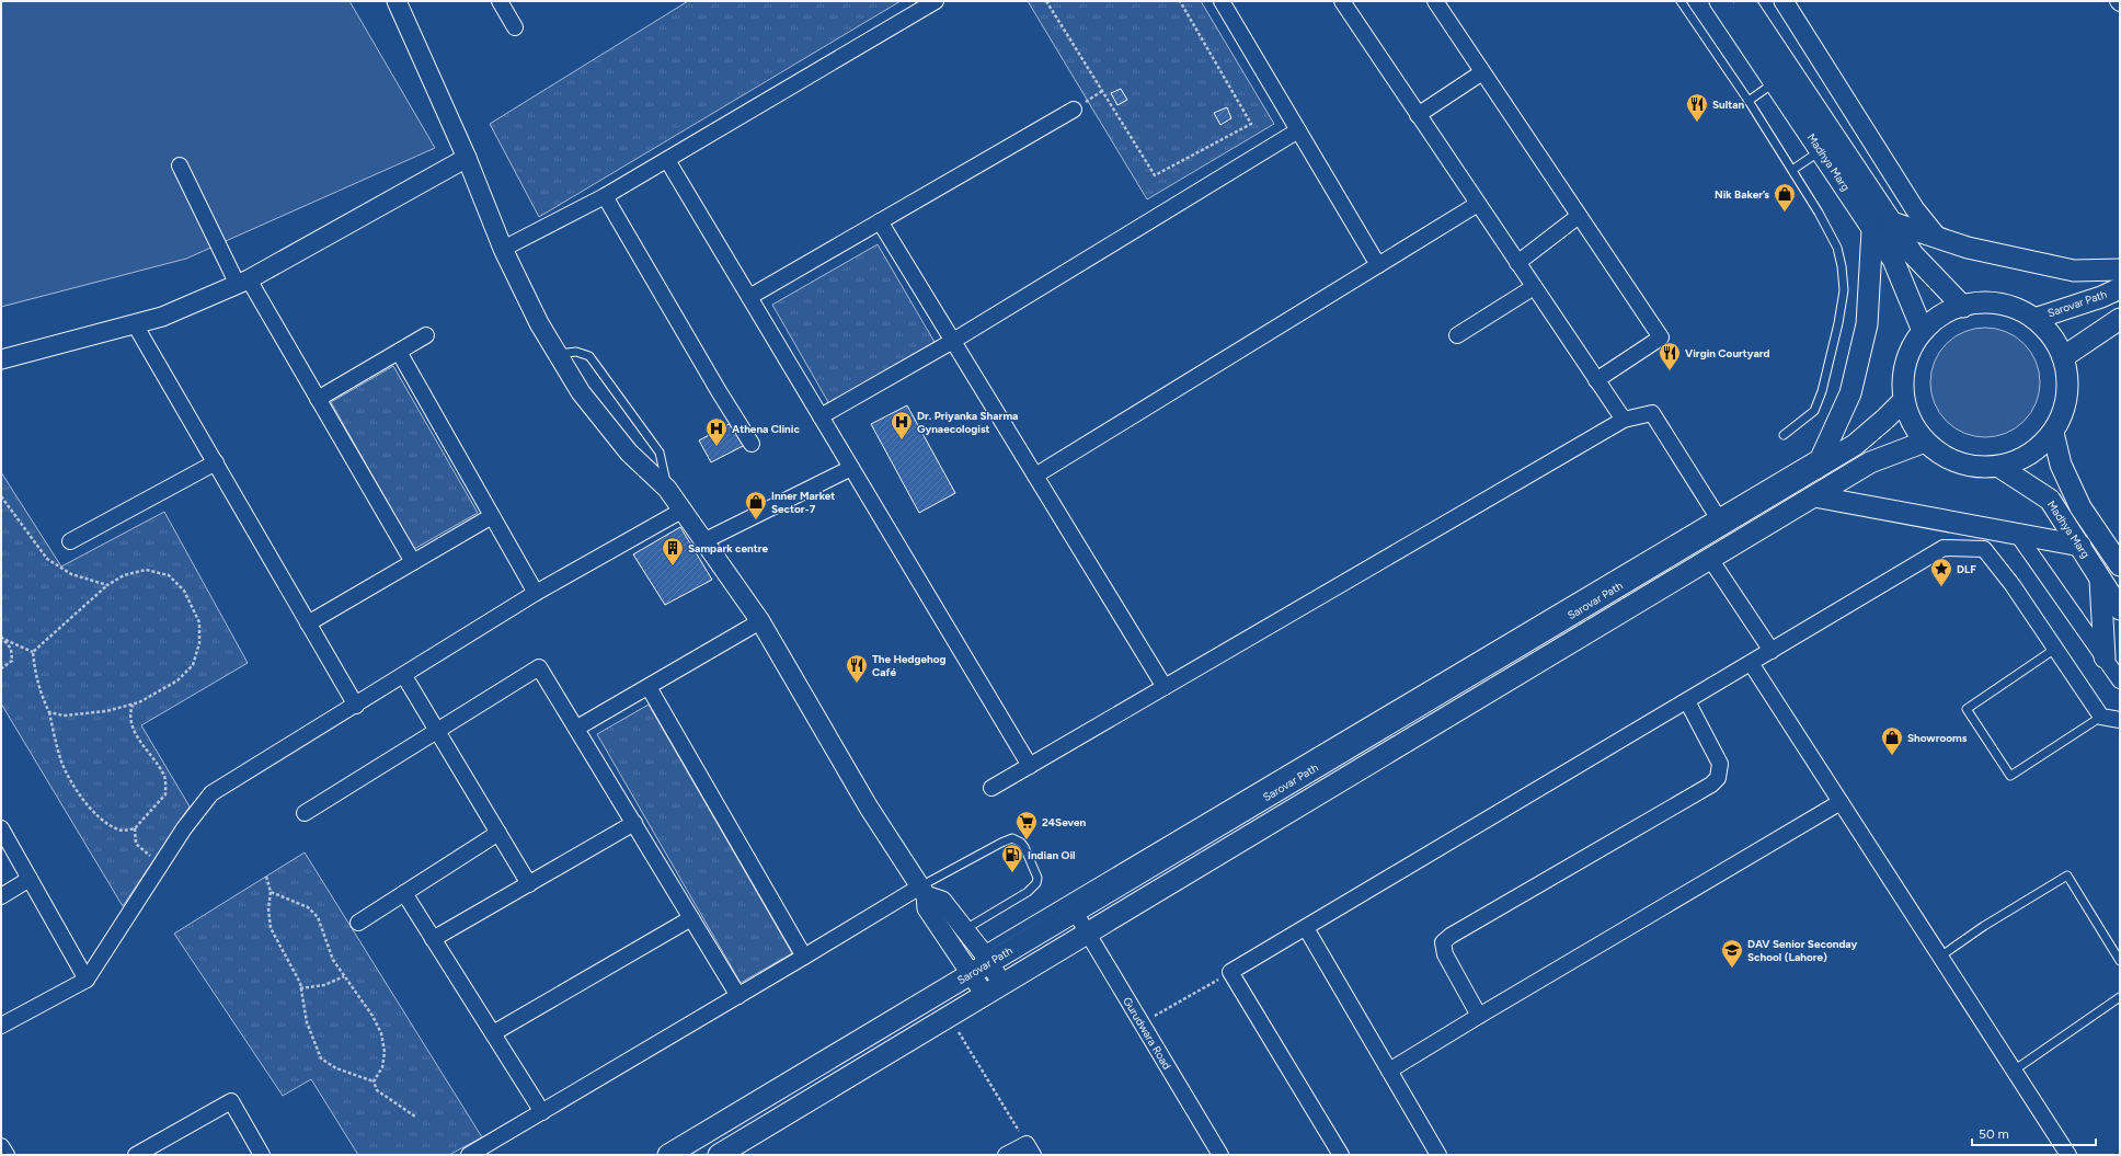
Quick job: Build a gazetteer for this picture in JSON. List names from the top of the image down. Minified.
{"streets":{"main road":["Madhya Marg","Sarovar Path"],"street":["Gurudwara Road"]},"crossings":[["Sarovar Path","Gurudwara Road"]],"places":{"restaurant":["Sultan","Virgin Courtyard","The Hedgehog Café"],"shop":["Nik Baker’s","Inner Market Sector-7","Showrooms"],"hospital":["Dr. Priyanka Sharma Gynaecologist","Athena Clinic"],"building":["Sampark centre"],"place":["DLF"],"supermarket":["24Seven"],"fuel station":["Indian Oil"],"school or university":["DAV Senior Seconday School (Lahore)"]},"scale_bar":"50 m"}
